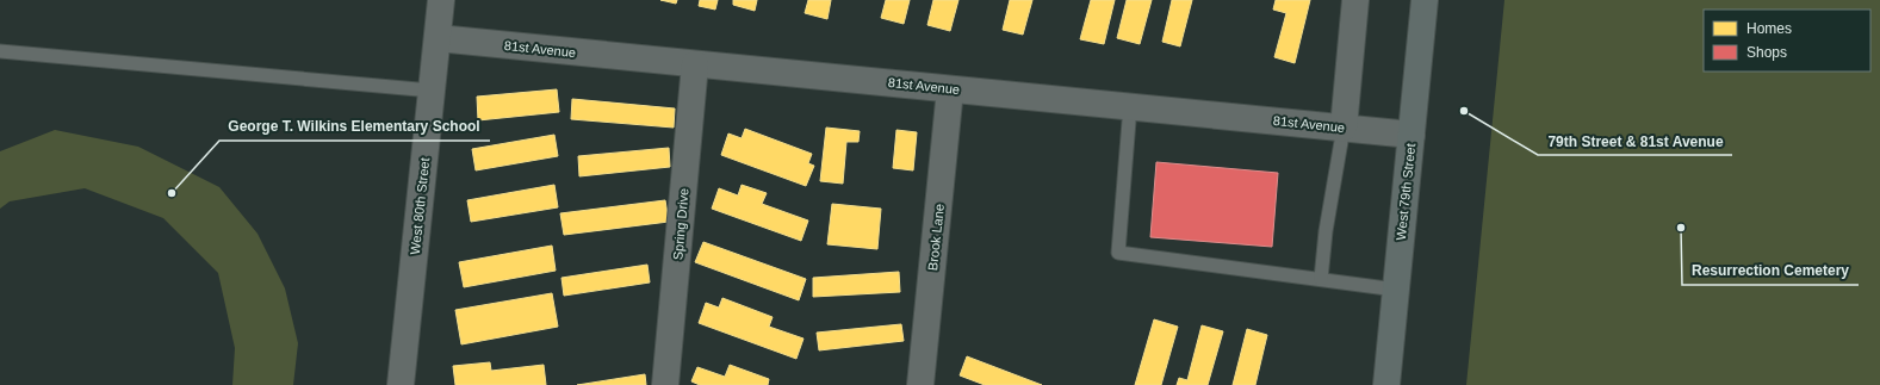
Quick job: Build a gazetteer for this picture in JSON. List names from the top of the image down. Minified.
{"streets":{"main road":["West 79th Street"],"street":["81st Avenue","West 80th Street","Spring Drive","Brook Lane"]},"crossings":[["81st Avenue","West 79th Street"],["81st Avenue","West 80th Street"],["81st Avenue","Spring Drive"],["81st Avenue","Brook Lane"]],"places":["79th Street & 81st Avenue","George T. Wilkins Elementary School","Resurrection Cemetery"],"legend":["Homes","Shops"]}
